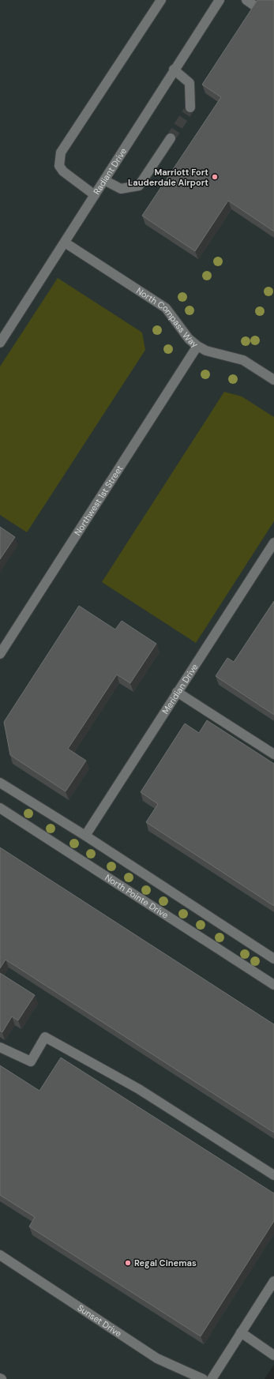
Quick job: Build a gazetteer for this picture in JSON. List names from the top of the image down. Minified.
{"streets":{"street":["Radiant Drive","North Compass Way","Northwest 1st Street","Meridian Drive","North Pointe Drive","Sunset Drive"]},"crossings":[["Radiant Drive","North Compass Way"],["North Compass Way","Northwest 1st Street"]],"places":["Marriott Fort Lauderdale Airport","Regal Cinemas"]}
